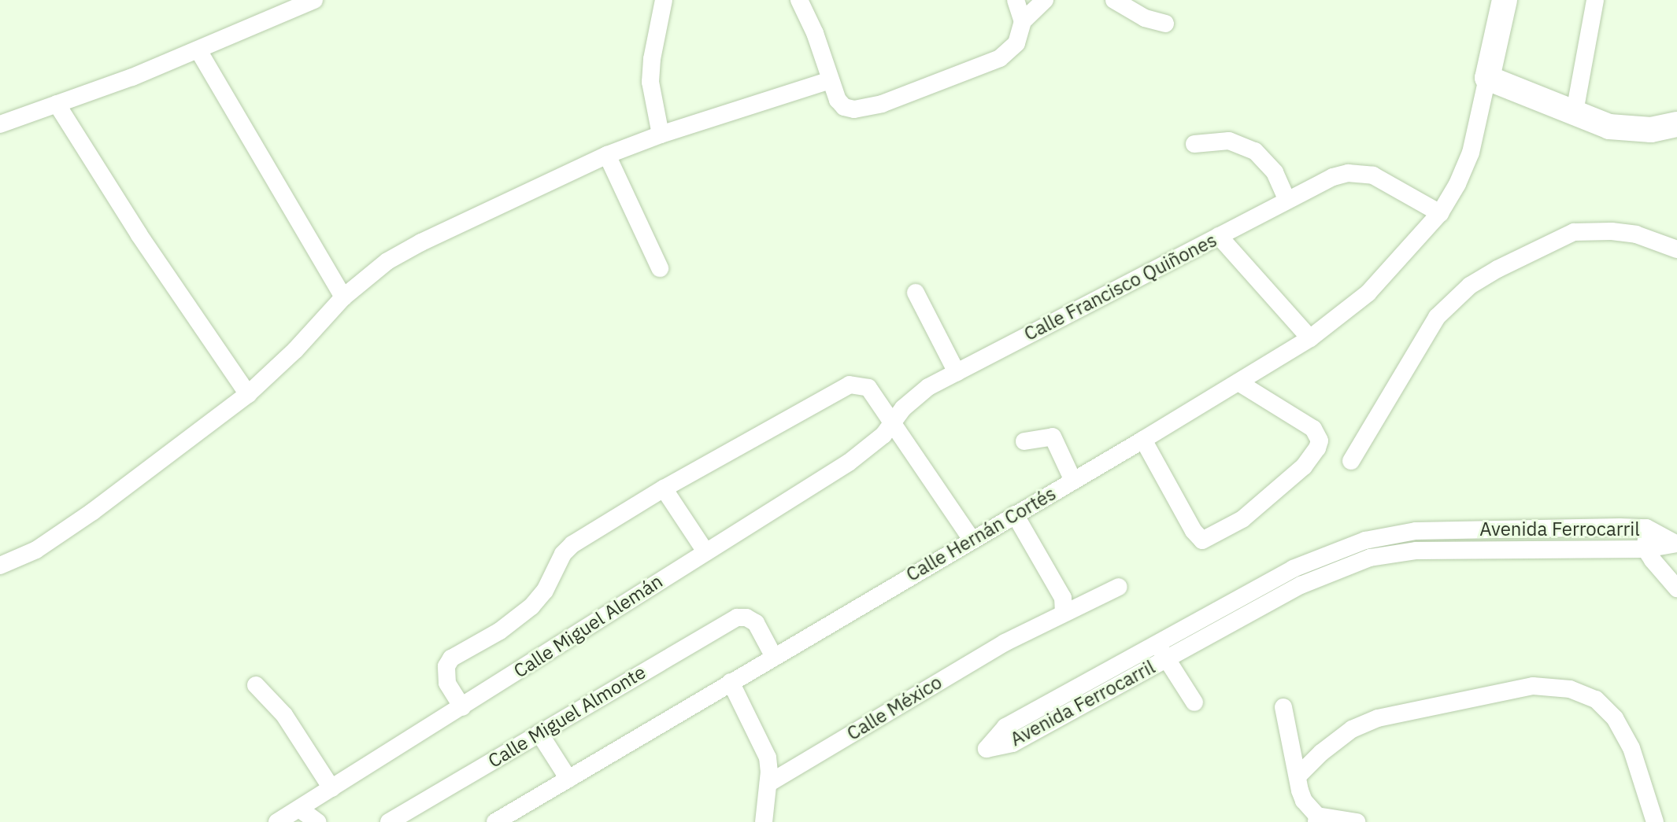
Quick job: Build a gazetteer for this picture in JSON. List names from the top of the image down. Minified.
{"streets":{"street":["Calle Francisco Quiñones","Avenida Ferrocarril","Calle Hernán Cortés","Calle Miguel Alemán","Calle México","Calle Miguel Almonte"]},"crossings":[["Calle Francisco Quiñones","Calle Hernán Cortés"],["Calle Francisco Quiñones","Calle Miguel Alemán"],["Calle Hernán Cortés","Calle Miguel Almonte"]]}
